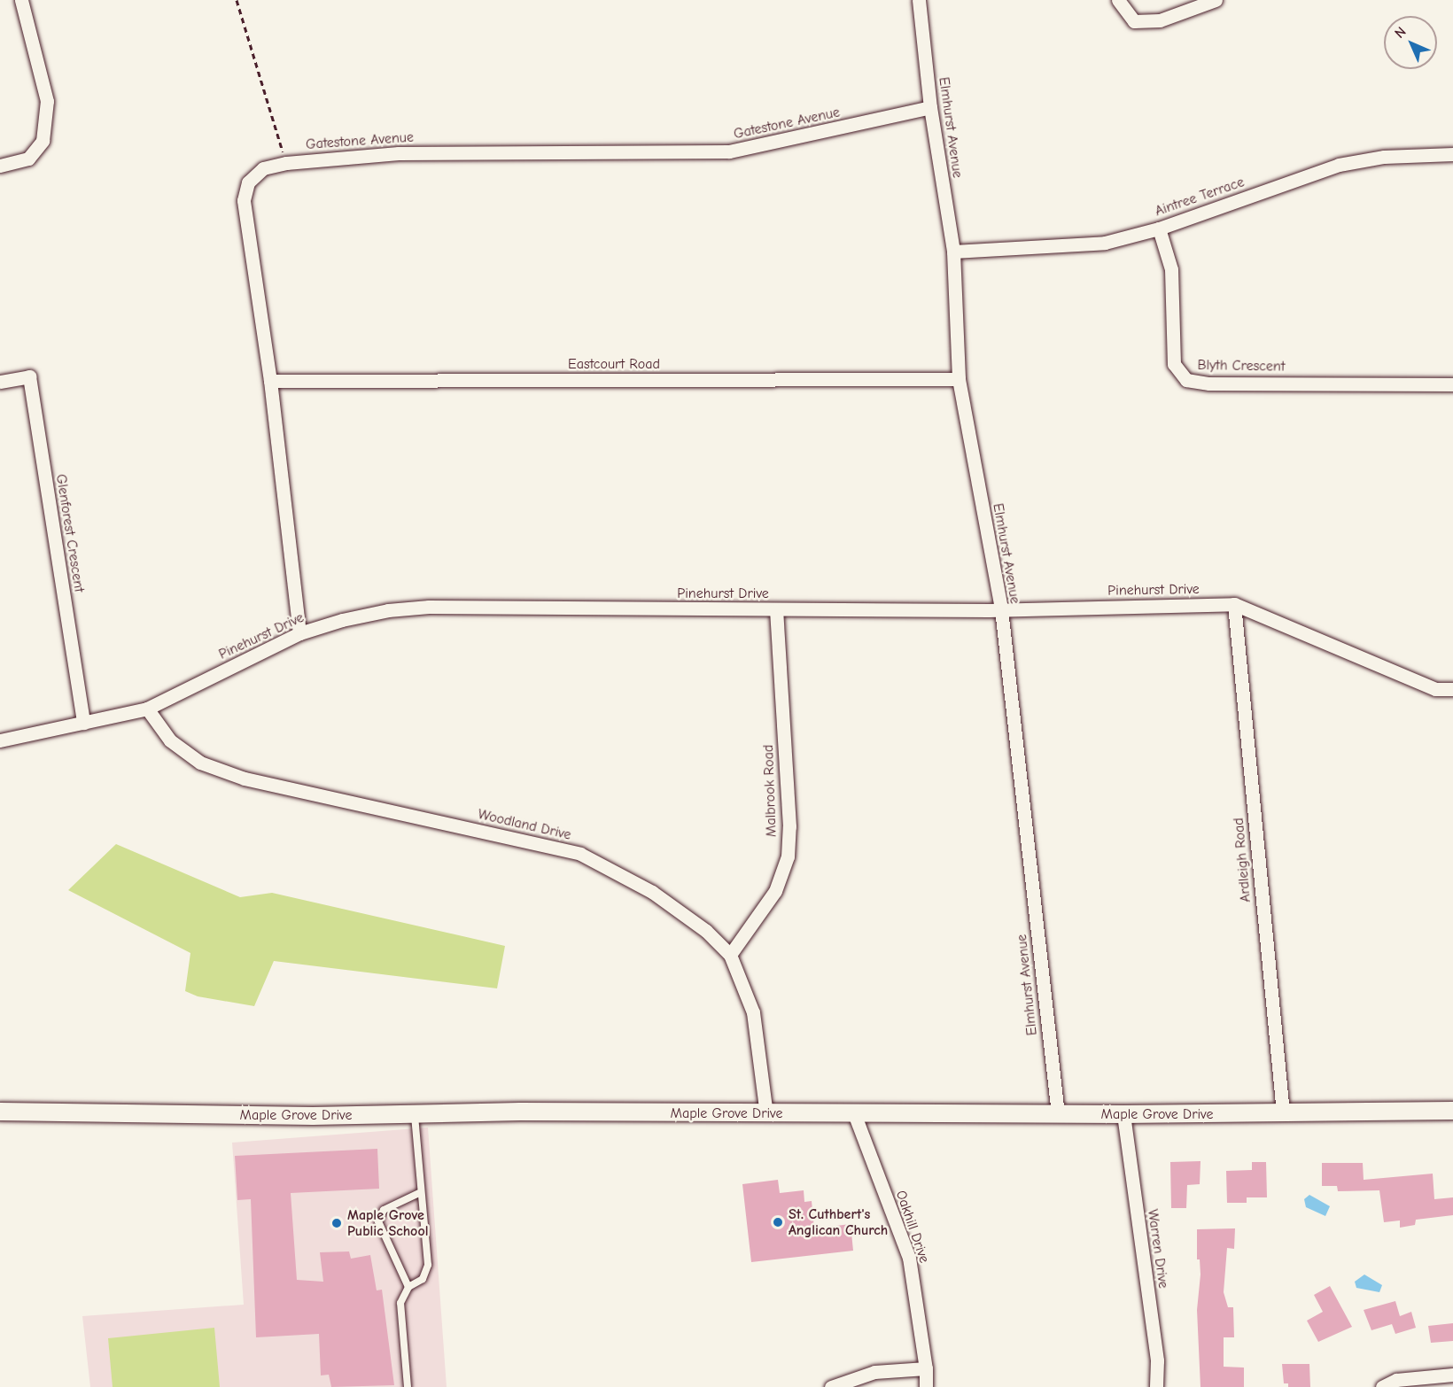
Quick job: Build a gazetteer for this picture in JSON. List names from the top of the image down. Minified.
{"streets":{"street":["Gatestone Avenue","Elmhurst Avenue","Aintree Terrace","Eastcourt Road","Blyth Crescent","Glenforest Crescent","Pinehurst Drive","Malbrook Road","Woodland Drive","Ardleigh Road","Maple Grove Drive","Oakhill Drive","Warren Drive"]},"crossings":[["Gatestone Avenue","Elmhurst Avenue"],["Gatestone Avenue","Eastcourt Road"],["Gatestone Avenue","Pinehurst Drive"],["Elmhurst Avenue","Aintree Terrace"],["Elmhurst Avenue","Eastcourt Road"],["Elmhurst Avenue","Pinehurst Drive"],["Elmhurst Avenue","Maple Grove Drive"],["Aintree Terrace","Blyth Crescent"],["Glenforest Crescent","Pinehurst Drive"],["Pinehurst Drive","Malbrook Road"],["Pinehurst Drive","Woodland Drive"],["Pinehurst Drive","Ardleigh Road"],["Malbrook Road","Woodland Drive"],["Woodland Drive","Maple Grove Drive"],["Ardleigh Road","Maple Grove Drive"],["Maple Grove Drive","Oakhill Drive"],["Maple Grove Drive","Warren Drive"]],"places":["St. Cuthbert's Anglican Church","Maple Grove Public School"],"north":"top left"}
